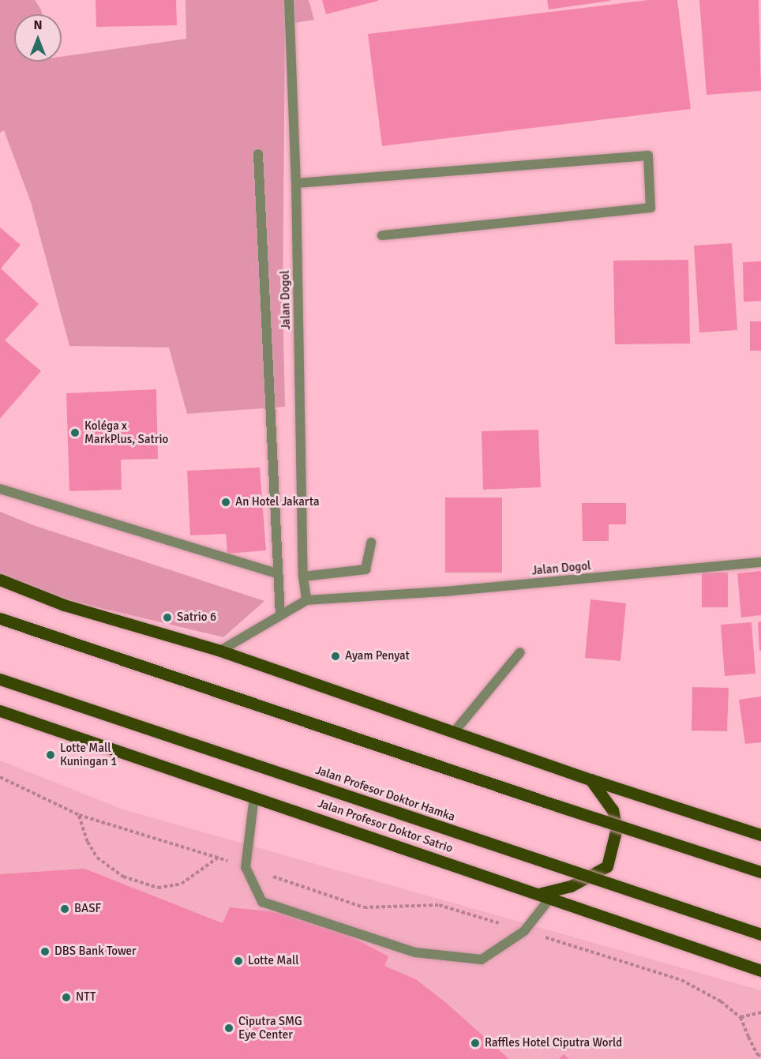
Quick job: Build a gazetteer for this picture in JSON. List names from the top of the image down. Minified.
{"streets":{"main road":["Jalan Profesor Doktor Hamka","Jalan Profesor Doktor Satrio"],"street":["Jalan Dogol"]},"places":["Koléga x MarkPlus, Satrio","An Hotel Jakarta","Satrio 6","Ayam Penyat","Lotte Mall Kuningan 1","BASF","DBS Bank Tower","Lotte Mall","NTT","Ciputra SMG Eye Center","Raffles Hotel Ciputra World"],"north":"top"}
